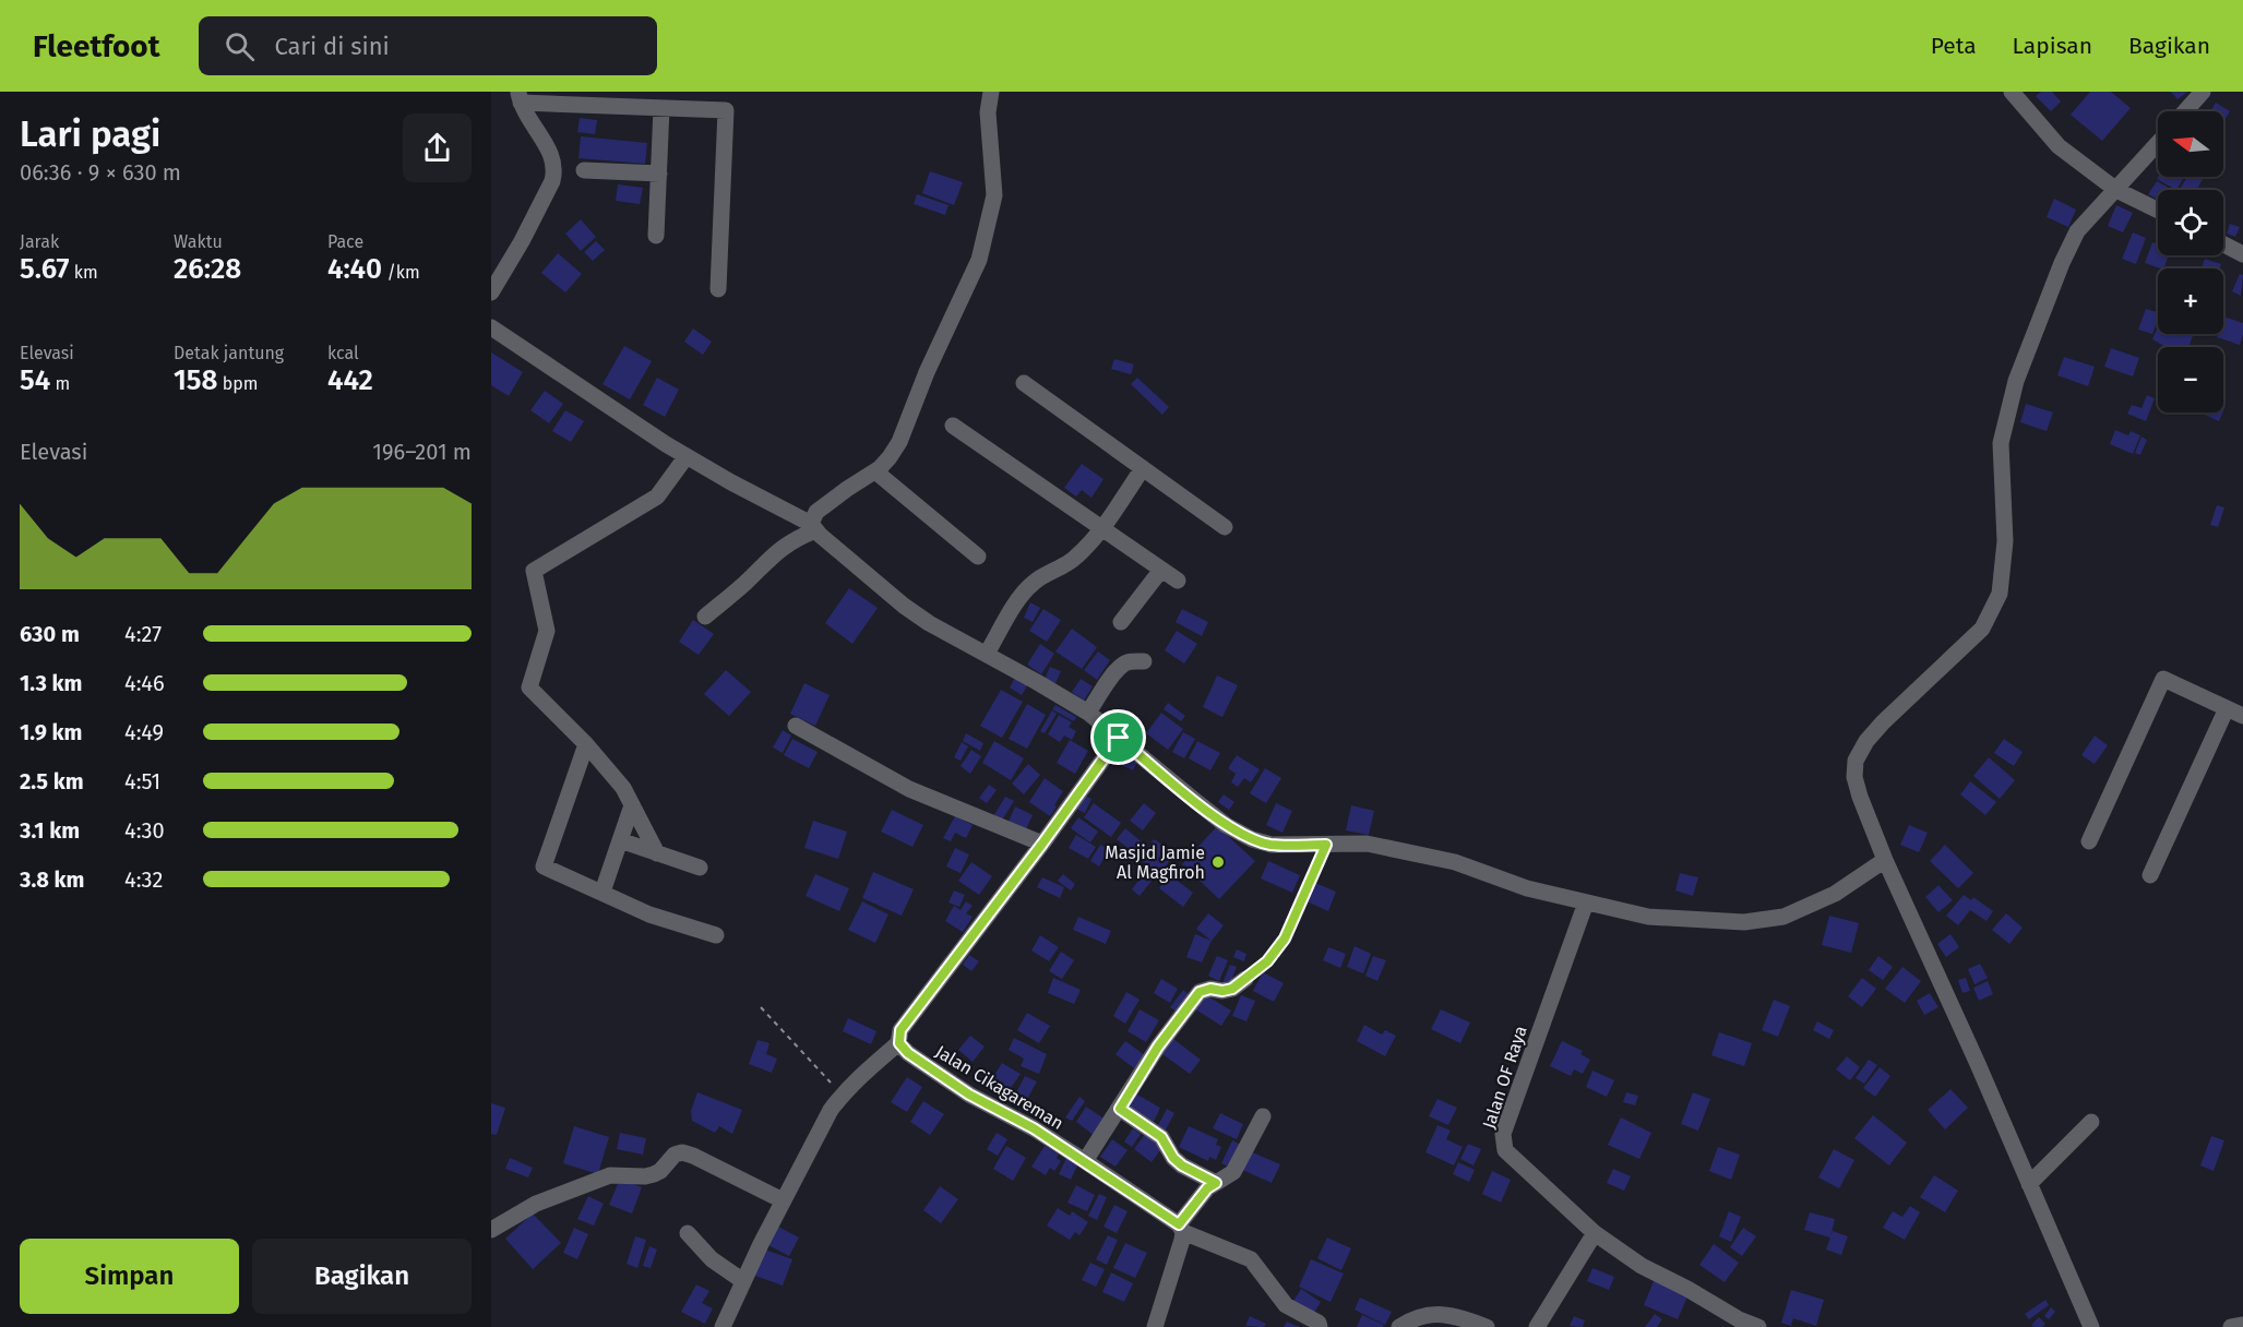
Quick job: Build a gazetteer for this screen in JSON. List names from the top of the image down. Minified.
{"streets":{"street":["Jalan OF Raya","Jalan Cikagareman"]},"places":["Masjid Jamie Al Magfiroh"],"north":"left","page":{"header":"Fleetfoot","search":"Cari di sini","nav":["Peta","Lapisan","Bagikan"],"heading":["Lari pagi","06:36 · 9 × 630 m"],"map_buttons":["+","−"],"stats":[["Jarak","5.67 km"],["Waktu","26:28"],["Pace","4:40 /km"],["Elevasi","54 m"],["Detak jantung","158 bpm"],["kcal","442"]],"chart":["Elevasi","196–201 m"],"list":[{"name":"630 m","note":"4:27"},{"name":"1.3 km","note":"4:46"},{"name":"1.9 km","note":"4:49"},{"name":"2.5 km","note":"4:51"},{"name":"3.1 km","note":"4:30"},{"name":"3.8 km","note":"4:32"}],"buttons":["Simpan","Bagikan"]}}
